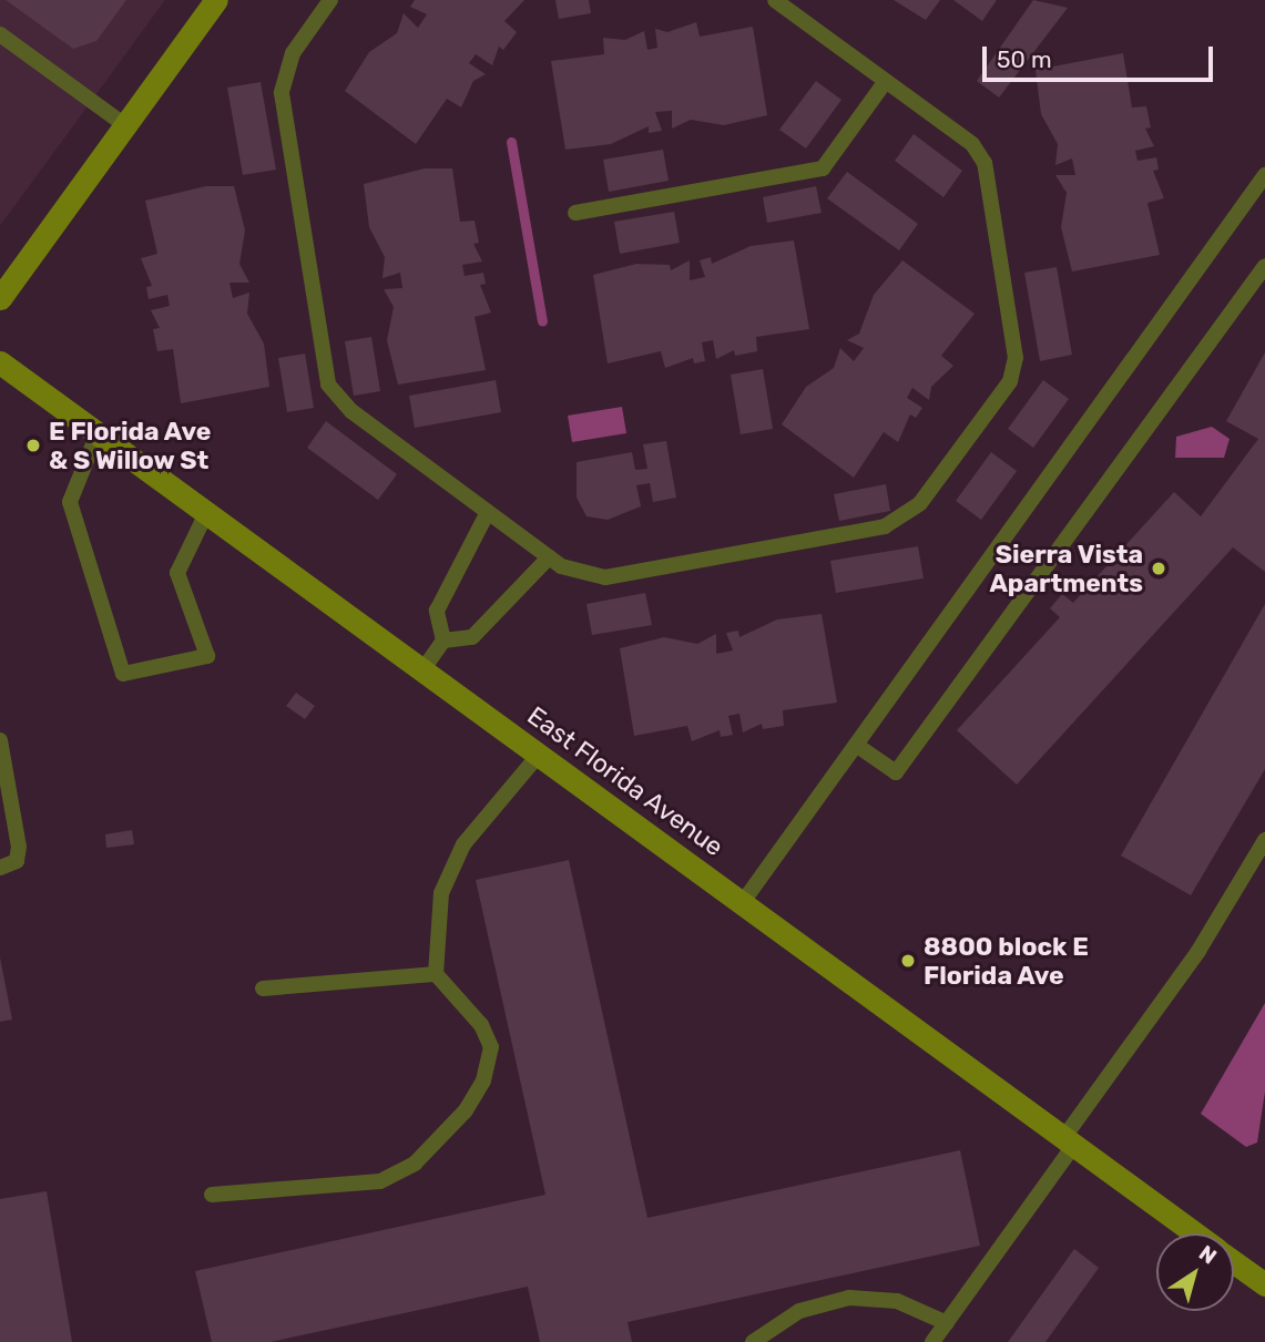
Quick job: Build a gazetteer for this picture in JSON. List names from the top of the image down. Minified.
{"streets":{"main road":["East Florida Avenue"]},"places":["E Florida Ave & S Willow St","Sierra Vista Apartments","8800 block E Florida Ave"],"scale_bar":"50 m","north":"top right"}
